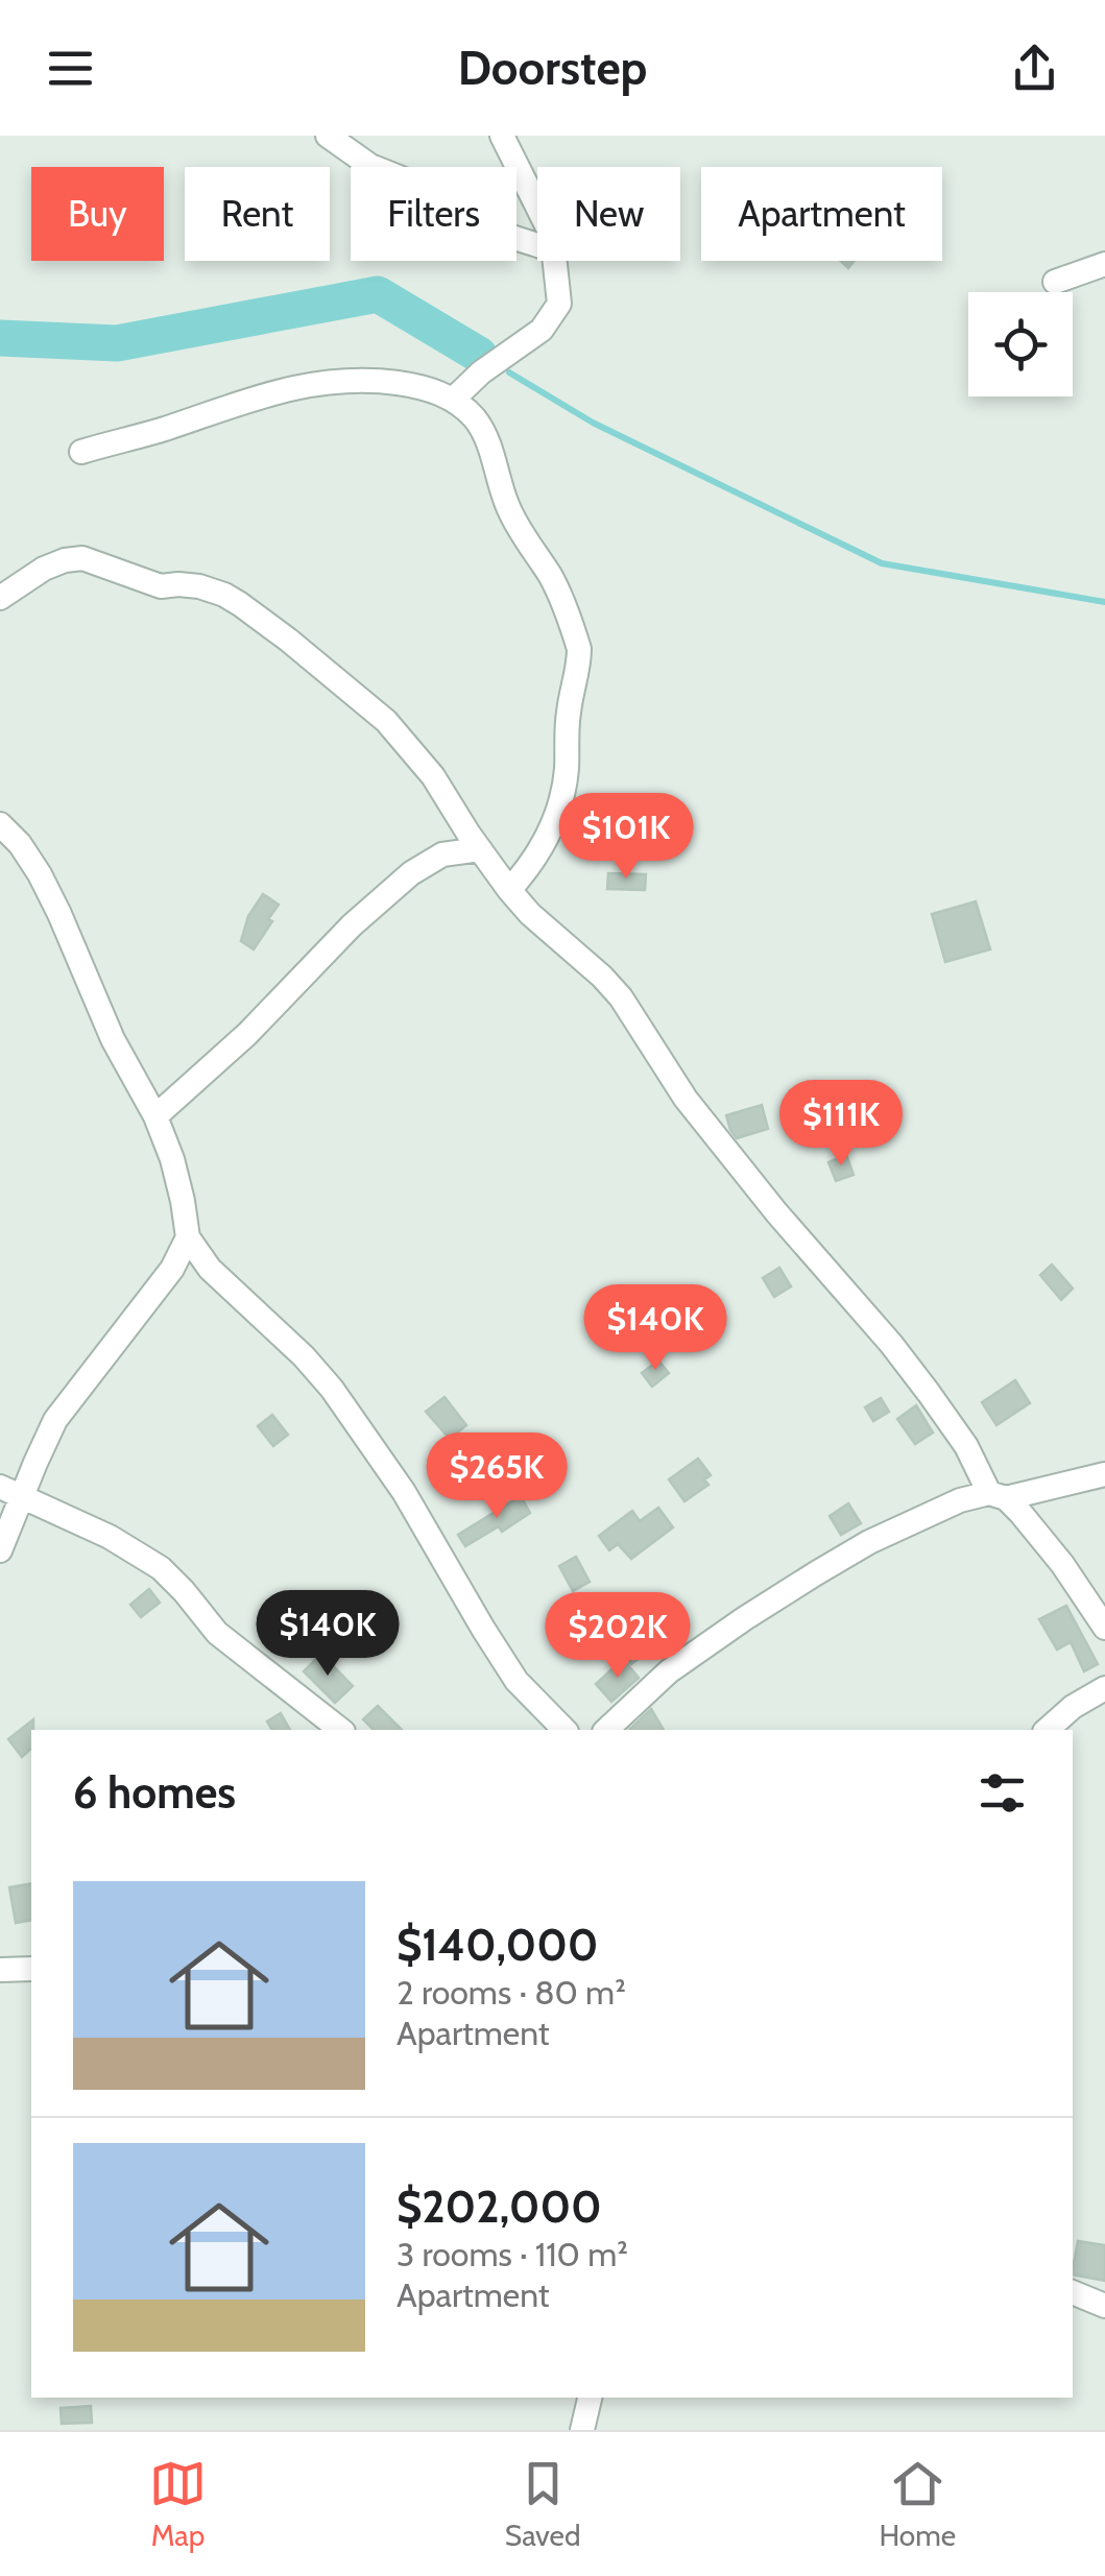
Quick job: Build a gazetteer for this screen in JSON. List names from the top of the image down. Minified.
{"page":{"header":"Doorstep","chip":["Buy","Rent","Filters","New","Apartment"],"price":["$101K","$111K","$140K","$265K","$140K","$202K"],"heading":"6 homes","list":[{"name":"$140,000","note":"2 rooms · 80 m² · Apartment"},{"name":"$202,000","note":"3 rooms · 110 m² · Apartment"}],"tabs":["Map","Saved","Home"]}}
